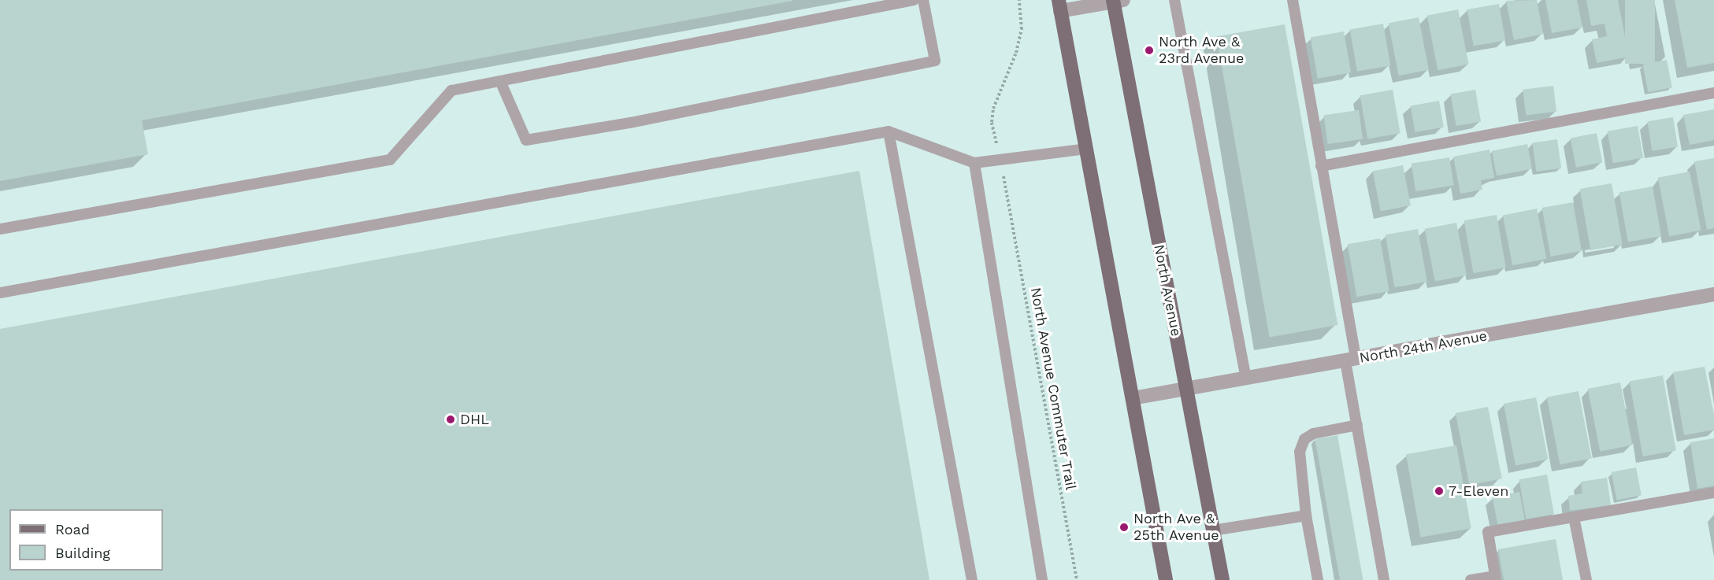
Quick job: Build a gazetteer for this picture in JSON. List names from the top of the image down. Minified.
{"streets":{"main road":["North Avenue"],"street":["North 24th Avenue"],"path":["North Avenue Commuter Trail"]},"crossings":[["North Avenue","North 24th Avenue"]],"places":["North Ave & 23rd Avenue","DHL","7-Eleven","North Ave & 25th Avenue"],"legend":["Road","Building"]}
